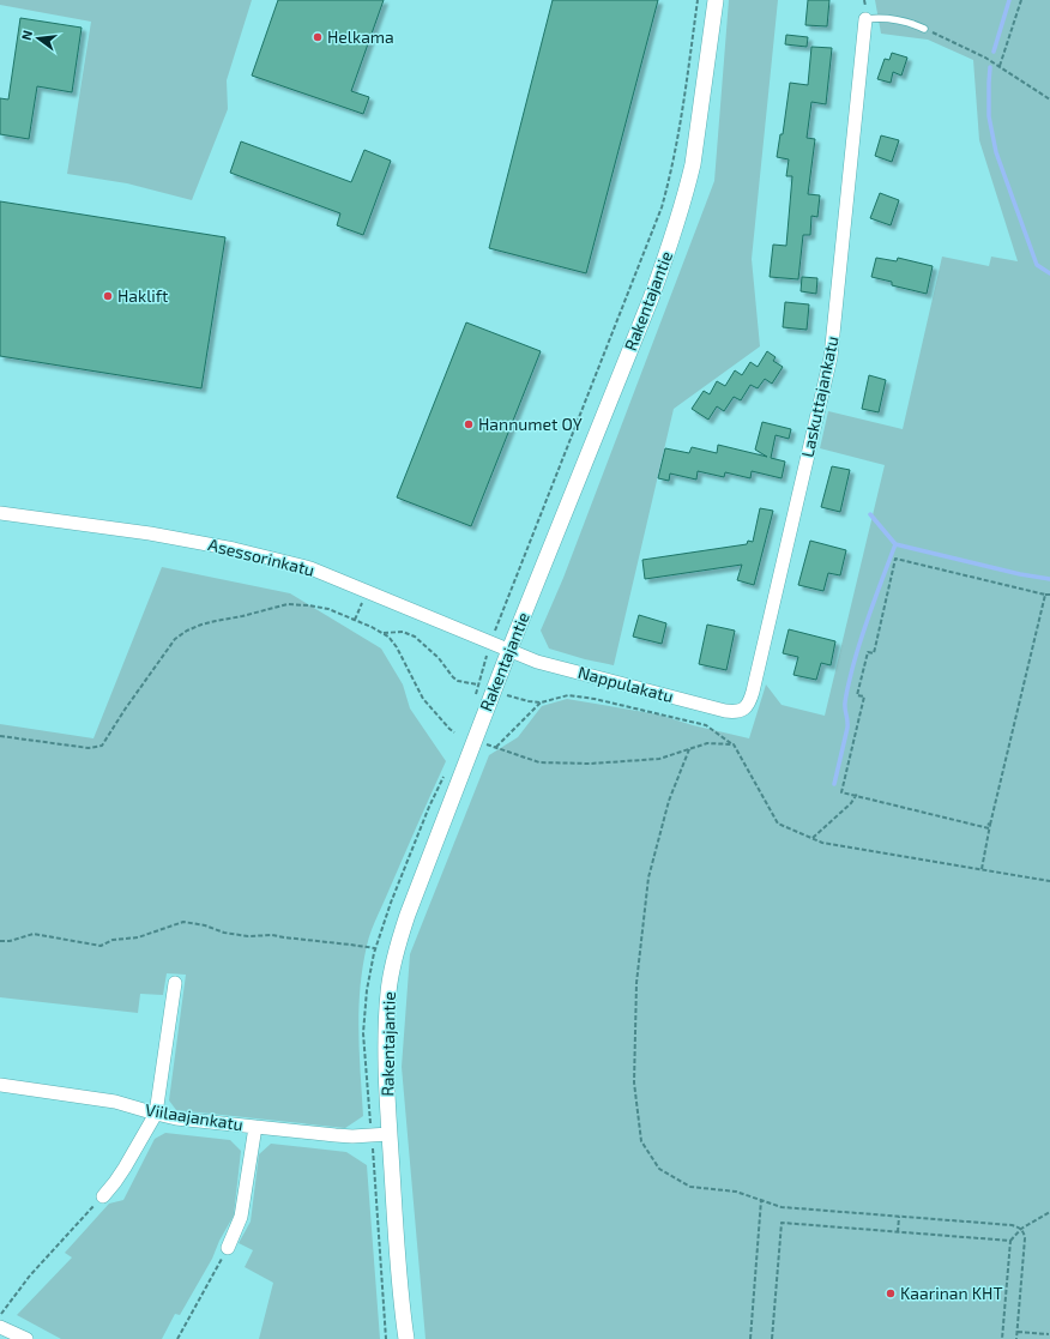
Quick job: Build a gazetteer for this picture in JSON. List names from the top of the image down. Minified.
{"streets":{"street":["Rakentajantie","Laskuttajankatu","Asessorinkatu","Nappulakatu","Viilaajankatu"]},"crossings":[["Rakentajantie","Asessorinkatu"],["Rakentajantie","Nappulakatu"],["Rakentajantie","Viilaajankatu"],["Laskuttajankatu","Nappulakatu"],["Asessorinkatu","Nappulakatu"]],"places":["Helkama","Haklift","Hannumet OY","Kaarinan KHT"],"north":"left"}
